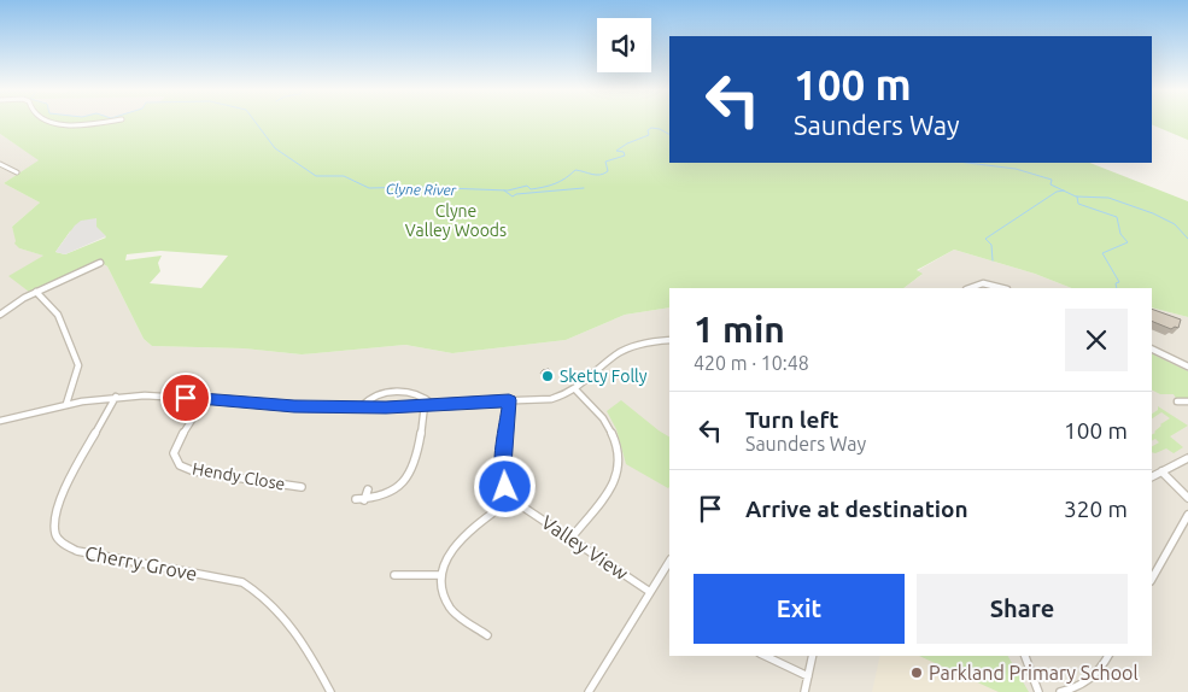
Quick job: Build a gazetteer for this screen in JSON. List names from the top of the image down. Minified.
{"streets":{"street":["Hendy Close","Valley View","Cherry Grove"]},"water":["Clyne River"],"parks":["Clyne Valley Woods"],"places":["Sketty Folly","Parkland Primary School"],"page":{"turn":["100 m","Saunders Way"],"heading":["1 min","420 m · 10:48"],"list":[{"name":"Turn left","note":"Saunders Way","value":"100 m"},{"name":"Arrive at destination","value":"320 m"}],"buttons":["Exit","Share"]}}
